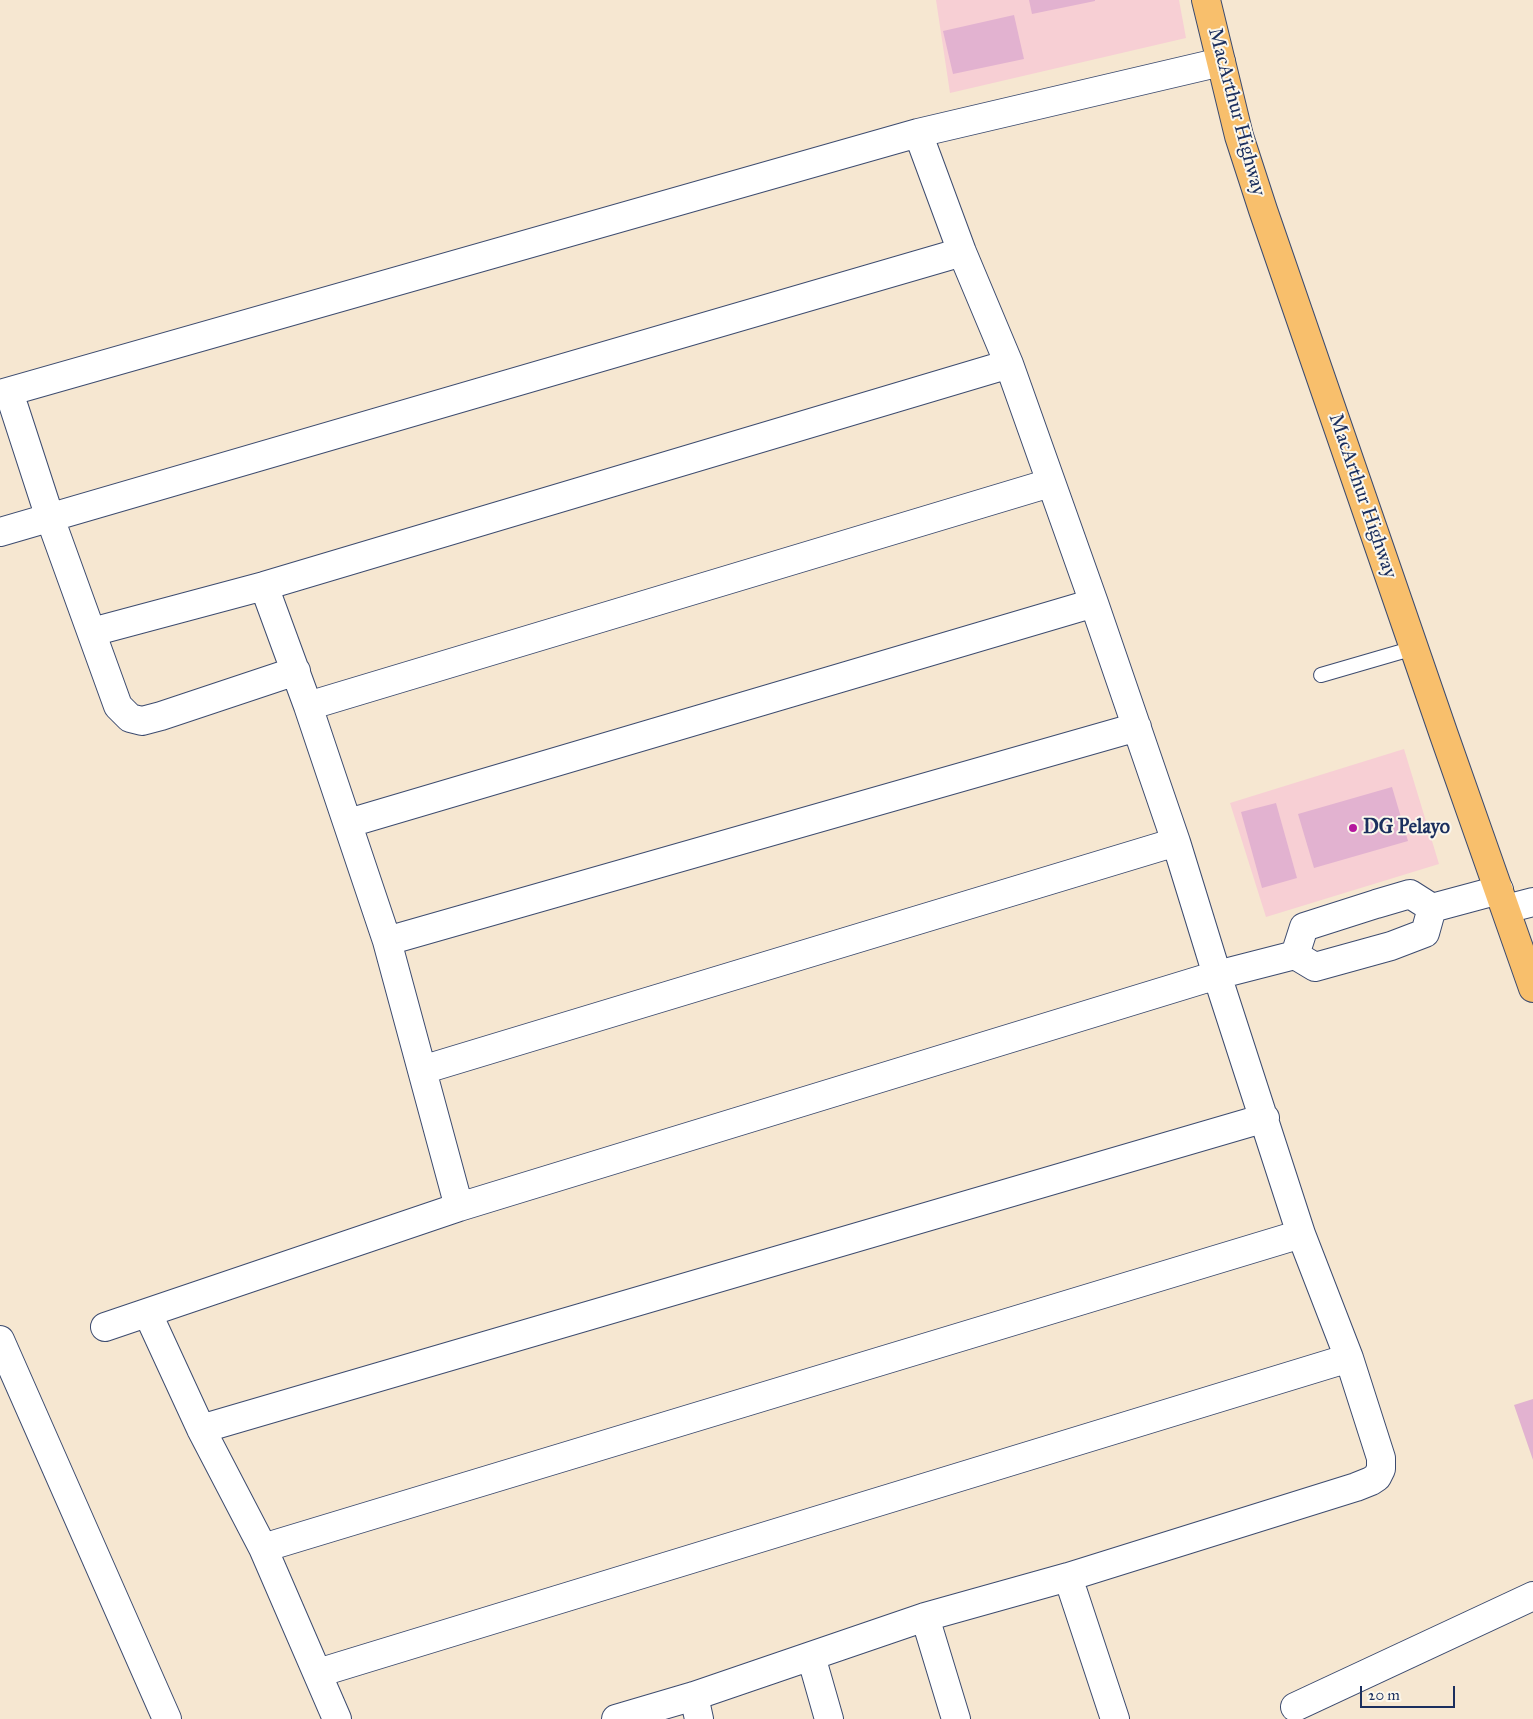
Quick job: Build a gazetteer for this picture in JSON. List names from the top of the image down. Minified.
{"streets":{"highway":["MacArthur Highway"]},"places":["DG Pelayo"],"scale_bar":"20 m"}
